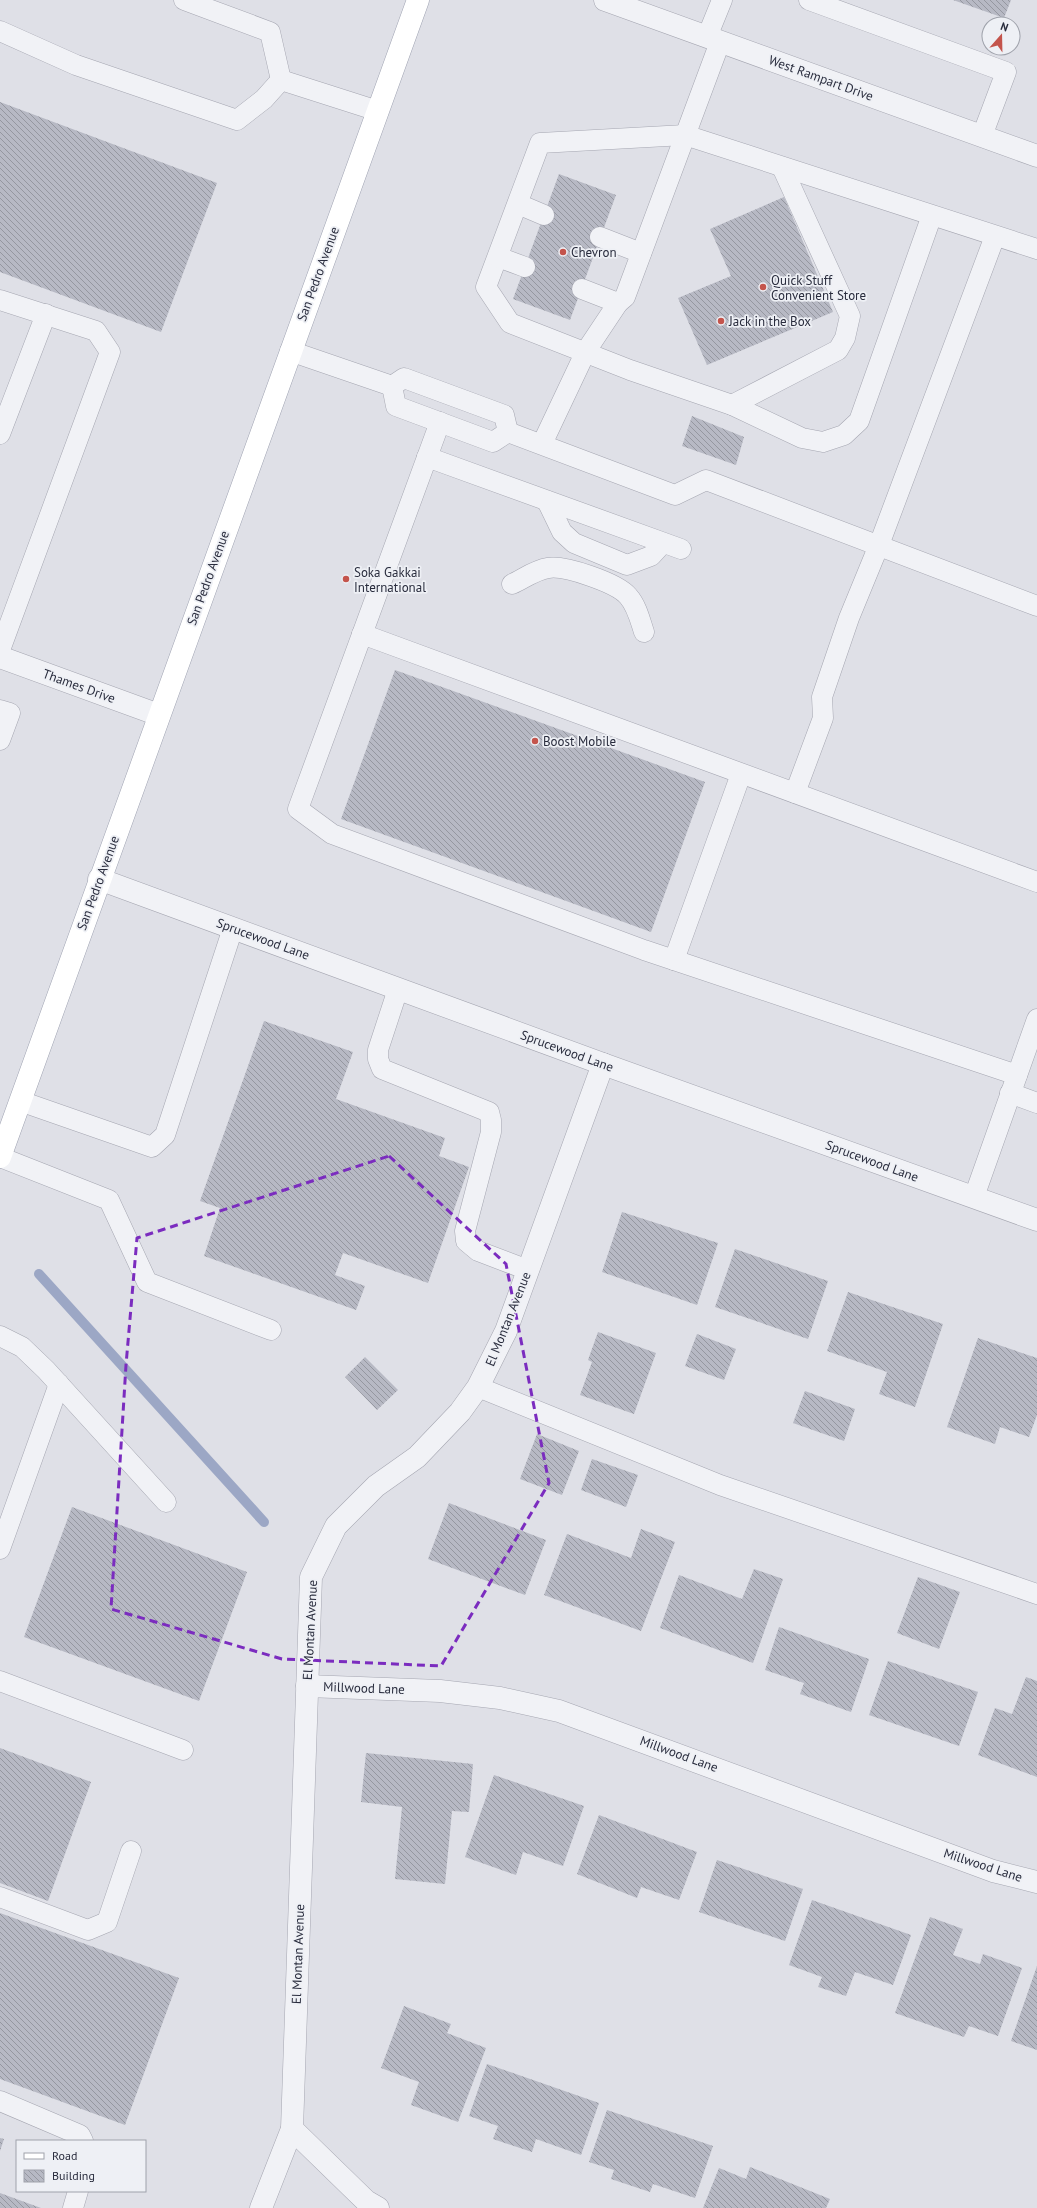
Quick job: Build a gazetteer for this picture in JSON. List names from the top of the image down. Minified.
{"streets":{"main road":["San Pedro Avenue"],"street":["West Rampart Drive","Thames Drive","Sprucewood Lane","El Montan Avenue","Millwood Lane"]},"crossings":[["San Pedro Avenue","Thames Drive"],["San Pedro Avenue","Sprucewood Lane"],["Sprucewood Lane","El Montan Avenue"],["El Montan Avenue","Millwood Lane"]],"places":["Chevron","Quick Stuff Convenient Store","Jack in the Box","Soka Gakkai International","Boost Mobile"],"legend":["Road","Building"],"north":"top"}
